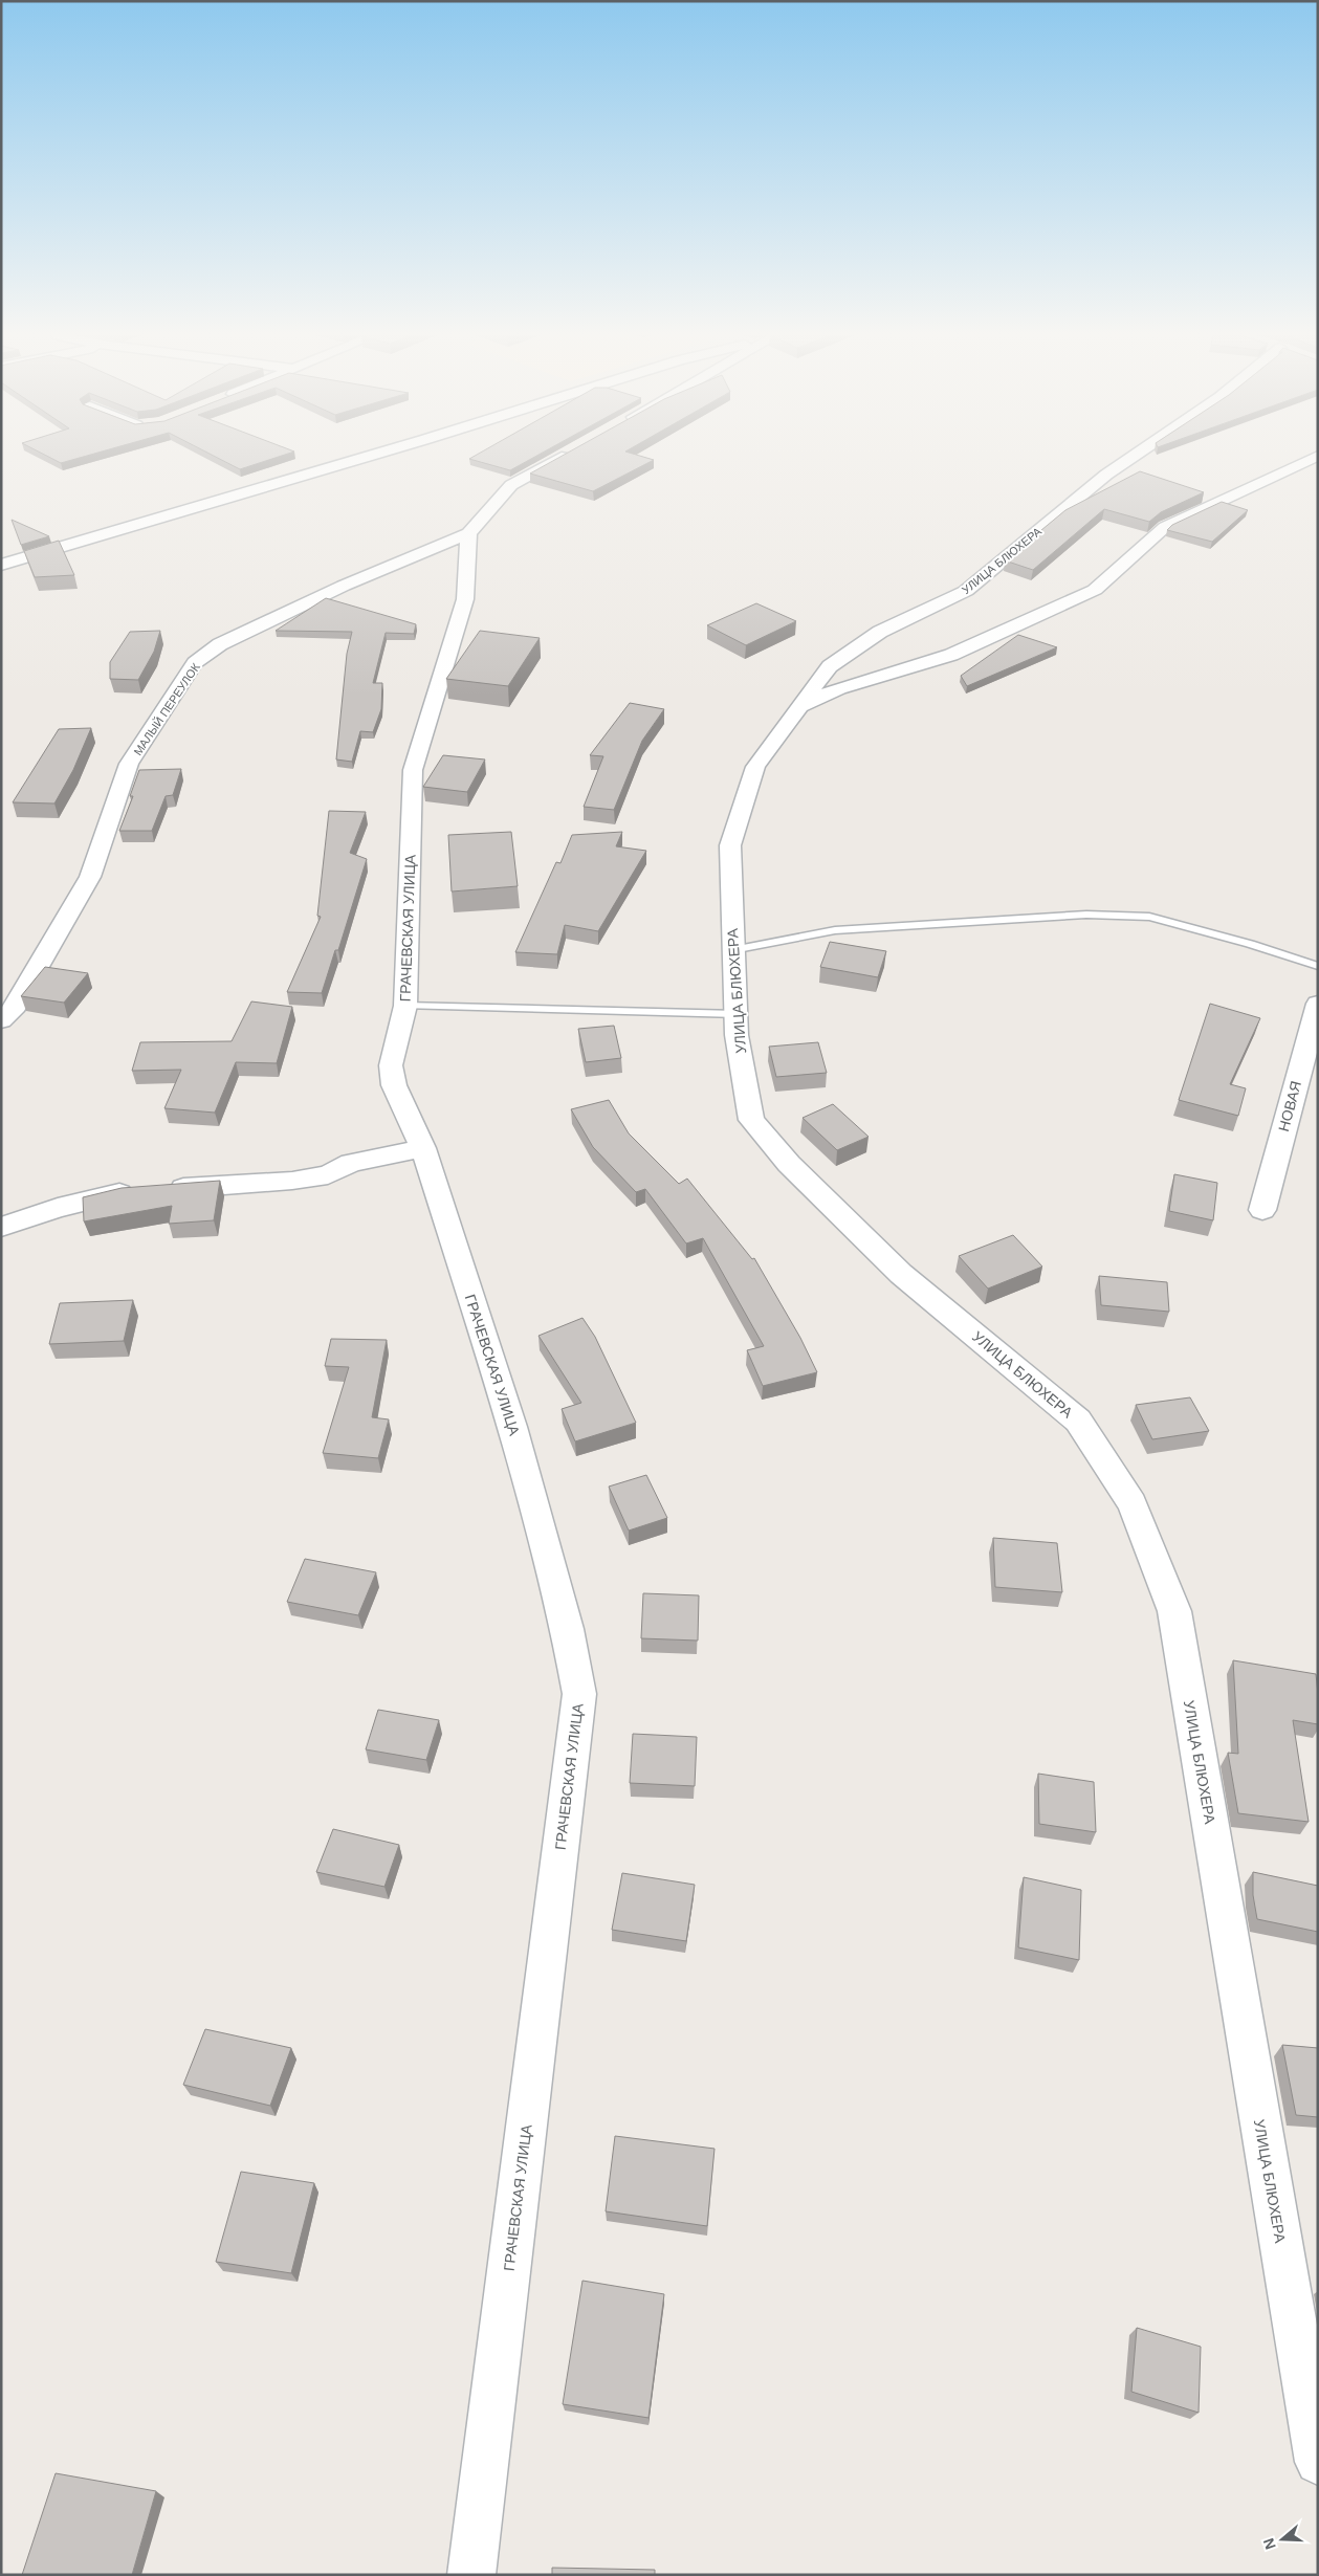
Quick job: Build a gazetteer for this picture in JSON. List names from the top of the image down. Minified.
{"streets":{"street":["УЛИЦА БЛЮХЕРА","МАЛЫЙ ПЕРЕУЛОК","ГРАЧЕВСКАЯ УЛИЦА","НОВАЯ"]},"crossings":[["МАЛЫЙ ПЕРЕУЛОК","ГРАЧЕВСКАЯ УЛИЦА"]],"north":"left"}
